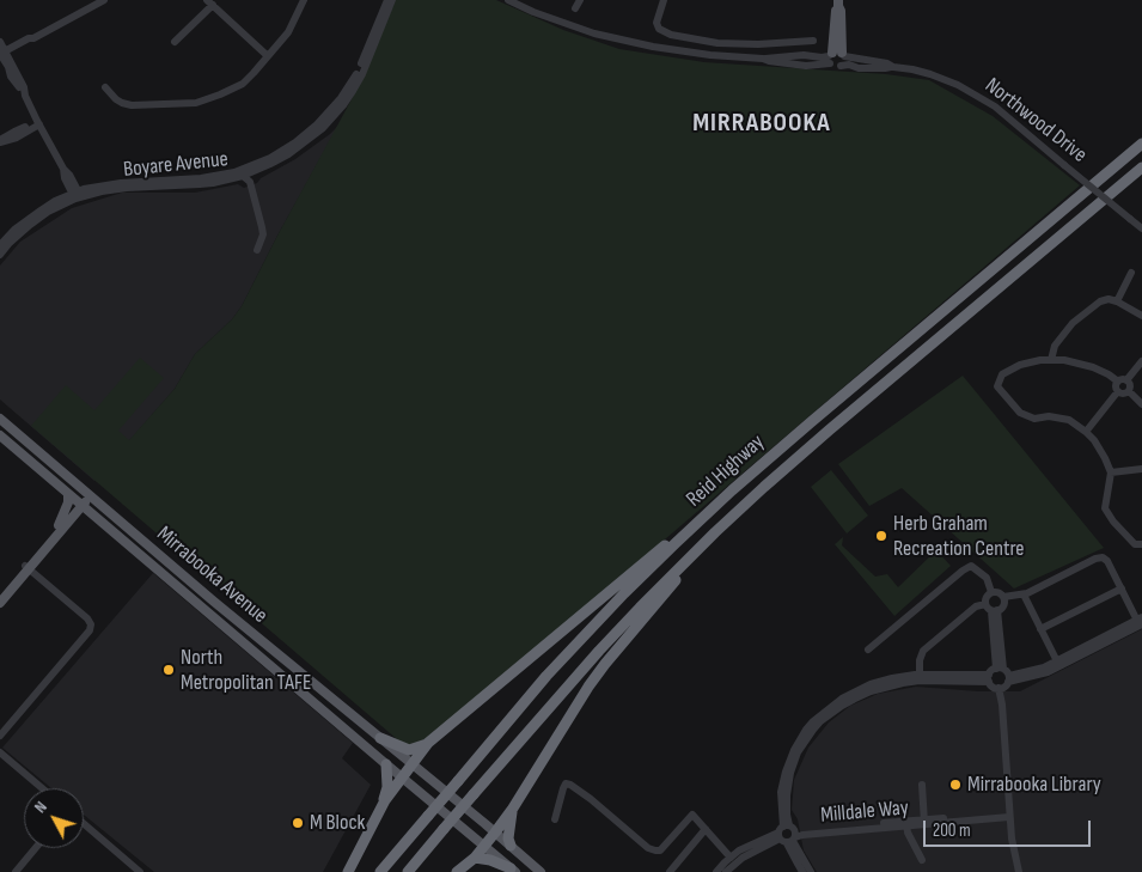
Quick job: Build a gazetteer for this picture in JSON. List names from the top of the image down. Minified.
{"streets":{"highway":["Reid Highway"],"main road":["Mirrabooka Avenue"],"street":["Northwood Drive","Boyare Avenue","Milldale Way"]},"districts":["MIRRABOOKA"],"places":["Herb Graham Recreation Centre","North Metropolitan TAFE","Mirrabooka Library","M Block"],"scale_bar":"200 m","north":"top left"}
